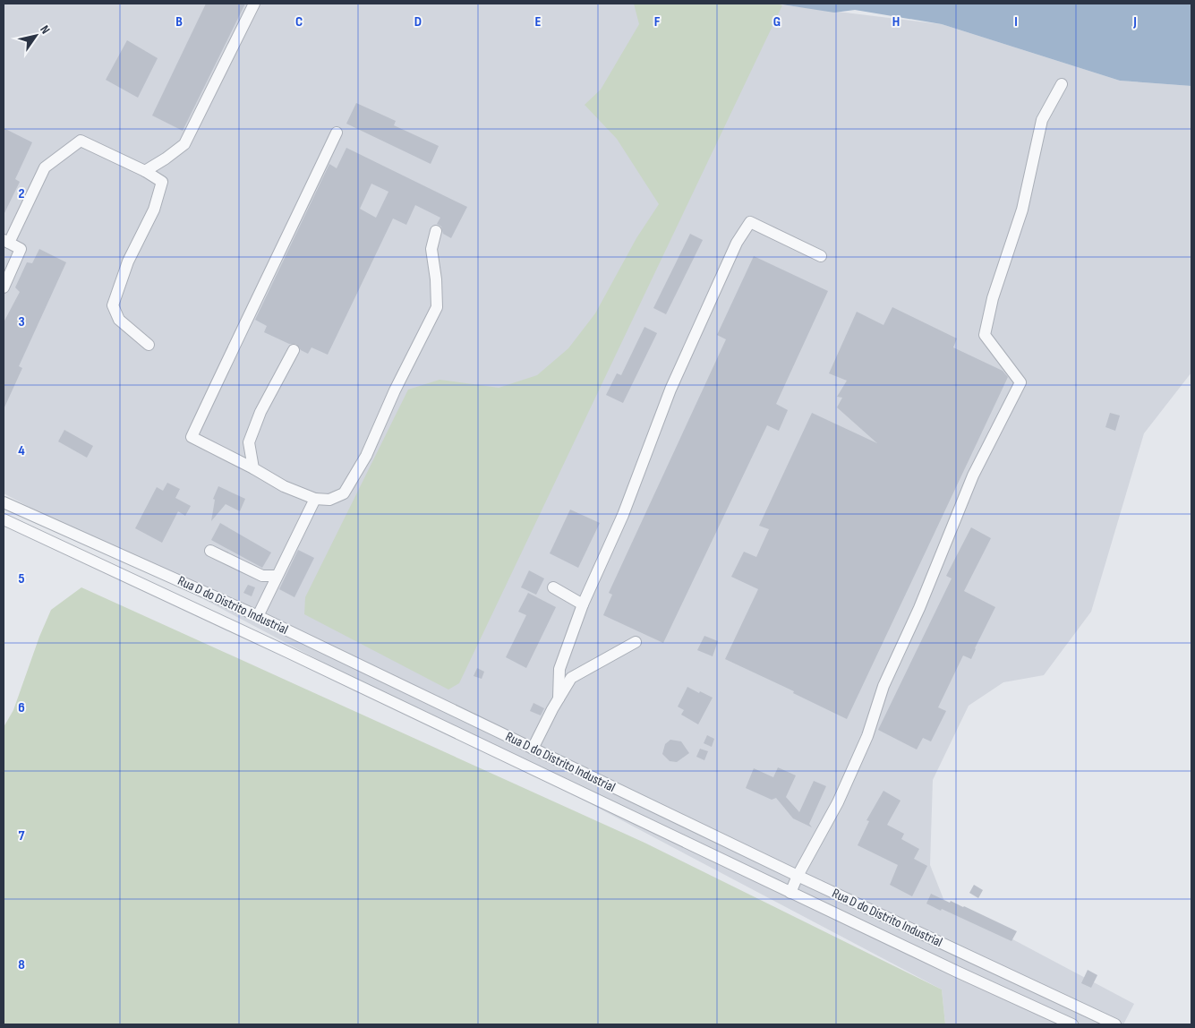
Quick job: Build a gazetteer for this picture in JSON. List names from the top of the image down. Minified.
{"streets":{"street":["Rua D do Distrito Industrial"]},"north":"top right","grid":{"columns":["B","C","D","E","F","G","H","I","J"],"rows":["2","3","4","5","6","7","8"]}}
